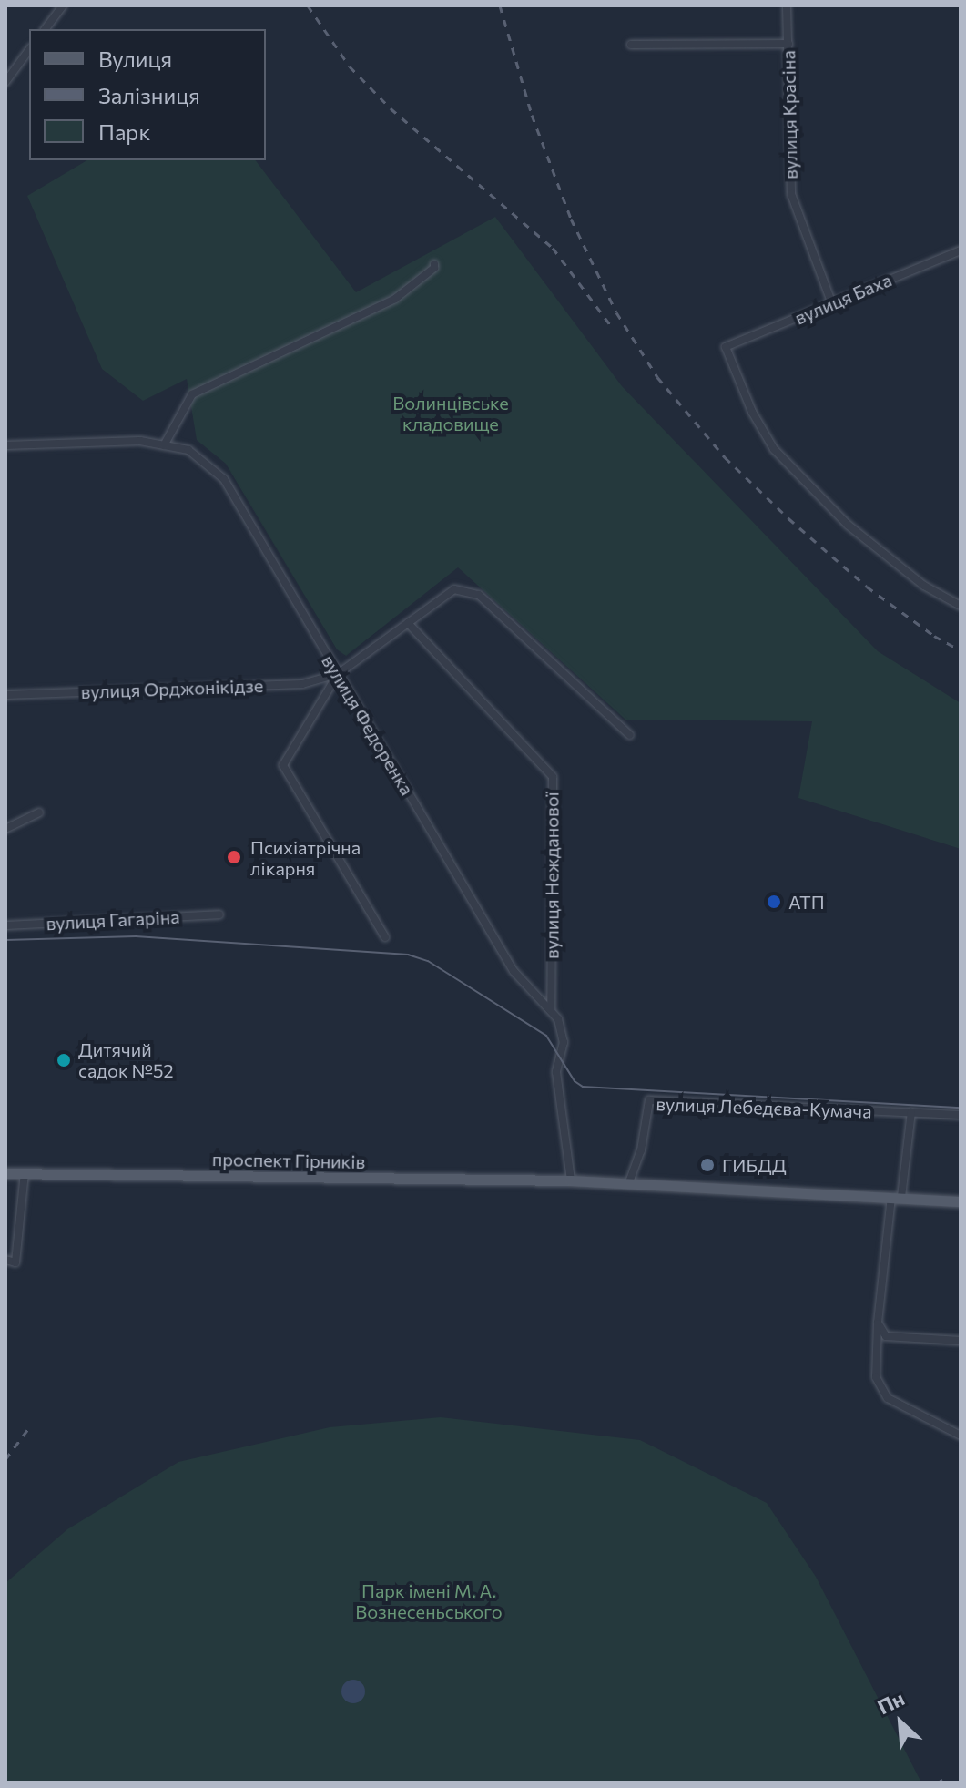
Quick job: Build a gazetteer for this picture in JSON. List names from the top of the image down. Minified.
{"streets":{"main road":["проспект Гірників"],"street":["вулиця Красіна","вулиця Баха","вулиця Орджонікідзе","вулиця Федоренка","вулиця Нежданової","вулиця Гагаріна","вулиця Лебедєва-Кумача"]},"crossings":[["вулиця Красіна","вулиця Баха"],["вулиця Орджонікідзе","вулиця Федоренка"],["вулиця Федоренка","вулиця Нежданової"],["вулиця Федоренка","проспект Гірників"],["вулиця Лебедєва-Кумача","проспект Гірників"]],"parks":["Волинцівське кладовище","Парк імені М. А. Вознесеньського"],"places":["Психіатрічна лікарня","АТП","Дитячий садок №52","ГИБДД"],"legend":["Вулиця","Залізниця","Парк"],"north":"top left"}
